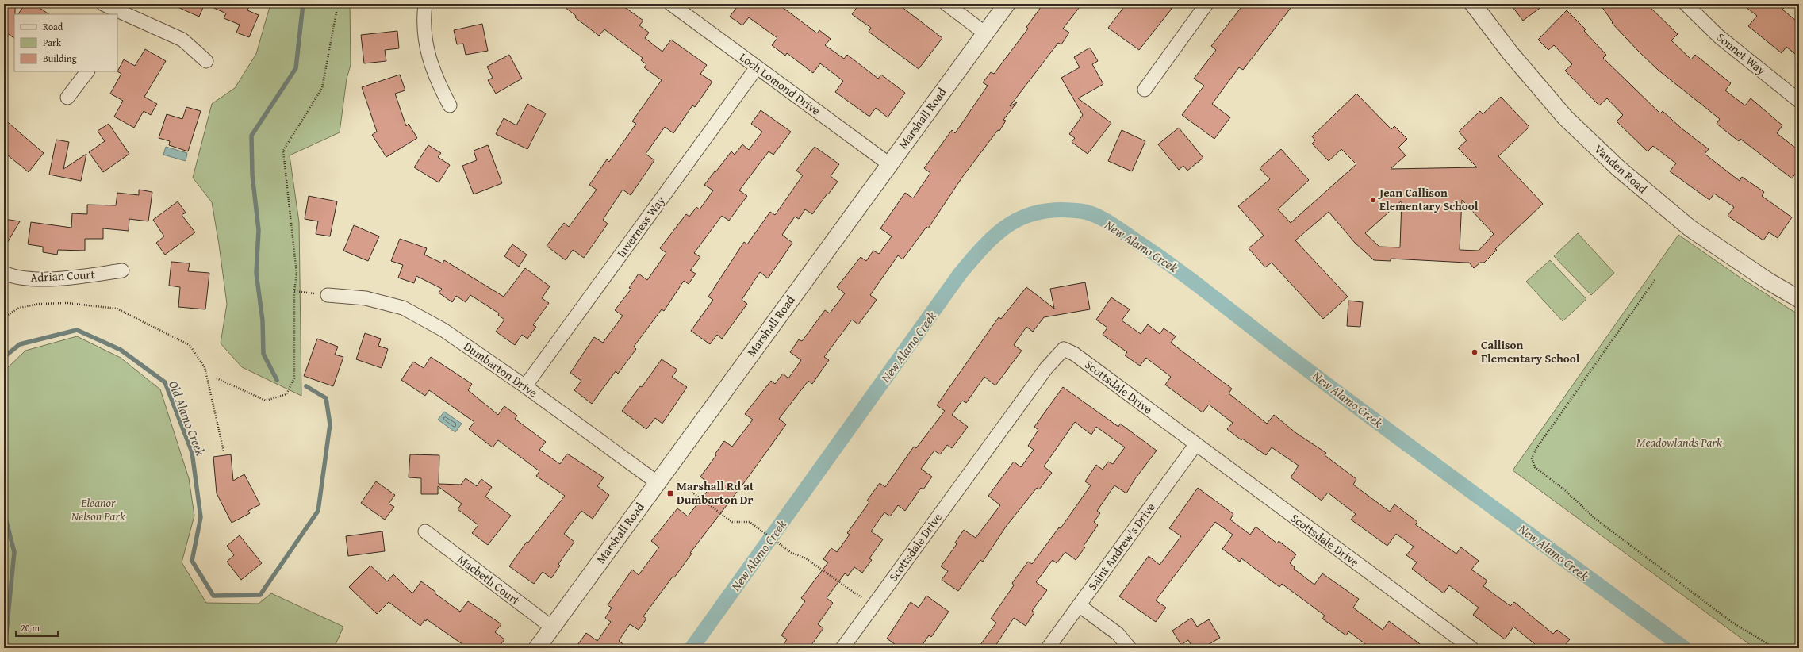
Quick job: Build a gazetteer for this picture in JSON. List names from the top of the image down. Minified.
{"streets":{"street":["Sonnet Way","Loch Lomond Drive","Marshall Road","Vanden Road","Inverness Way","Adrian Court","Dumbarton Drive","Scottsdale Drive","Saint Andrew's Drive","Macbeth Court"]},"crossings":[["Loch Lomond Drive","Marshall Road"],["Loch Lomond Drive","Inverness Way"],["Marshall Road","Dumbarton Drive"],["Marshall Road","Macbeth Court"],["Inverness Way","Dumbarton Drive"],["Scottsdale Drive","Saint Andrew's Drive"]],"water":["New Alamo Creek","Old Alamo Creek"],"parks":["Meadowlands Park","Eleanor Nelson Park"],"places":{"other":["Jean Callison Elementary School","Callison Elementary School"],"transit":["Marshall Rd at Dumbarton Dr"]},"legend":["Road","Park","Building"],"scale_bar":"20 m"}
